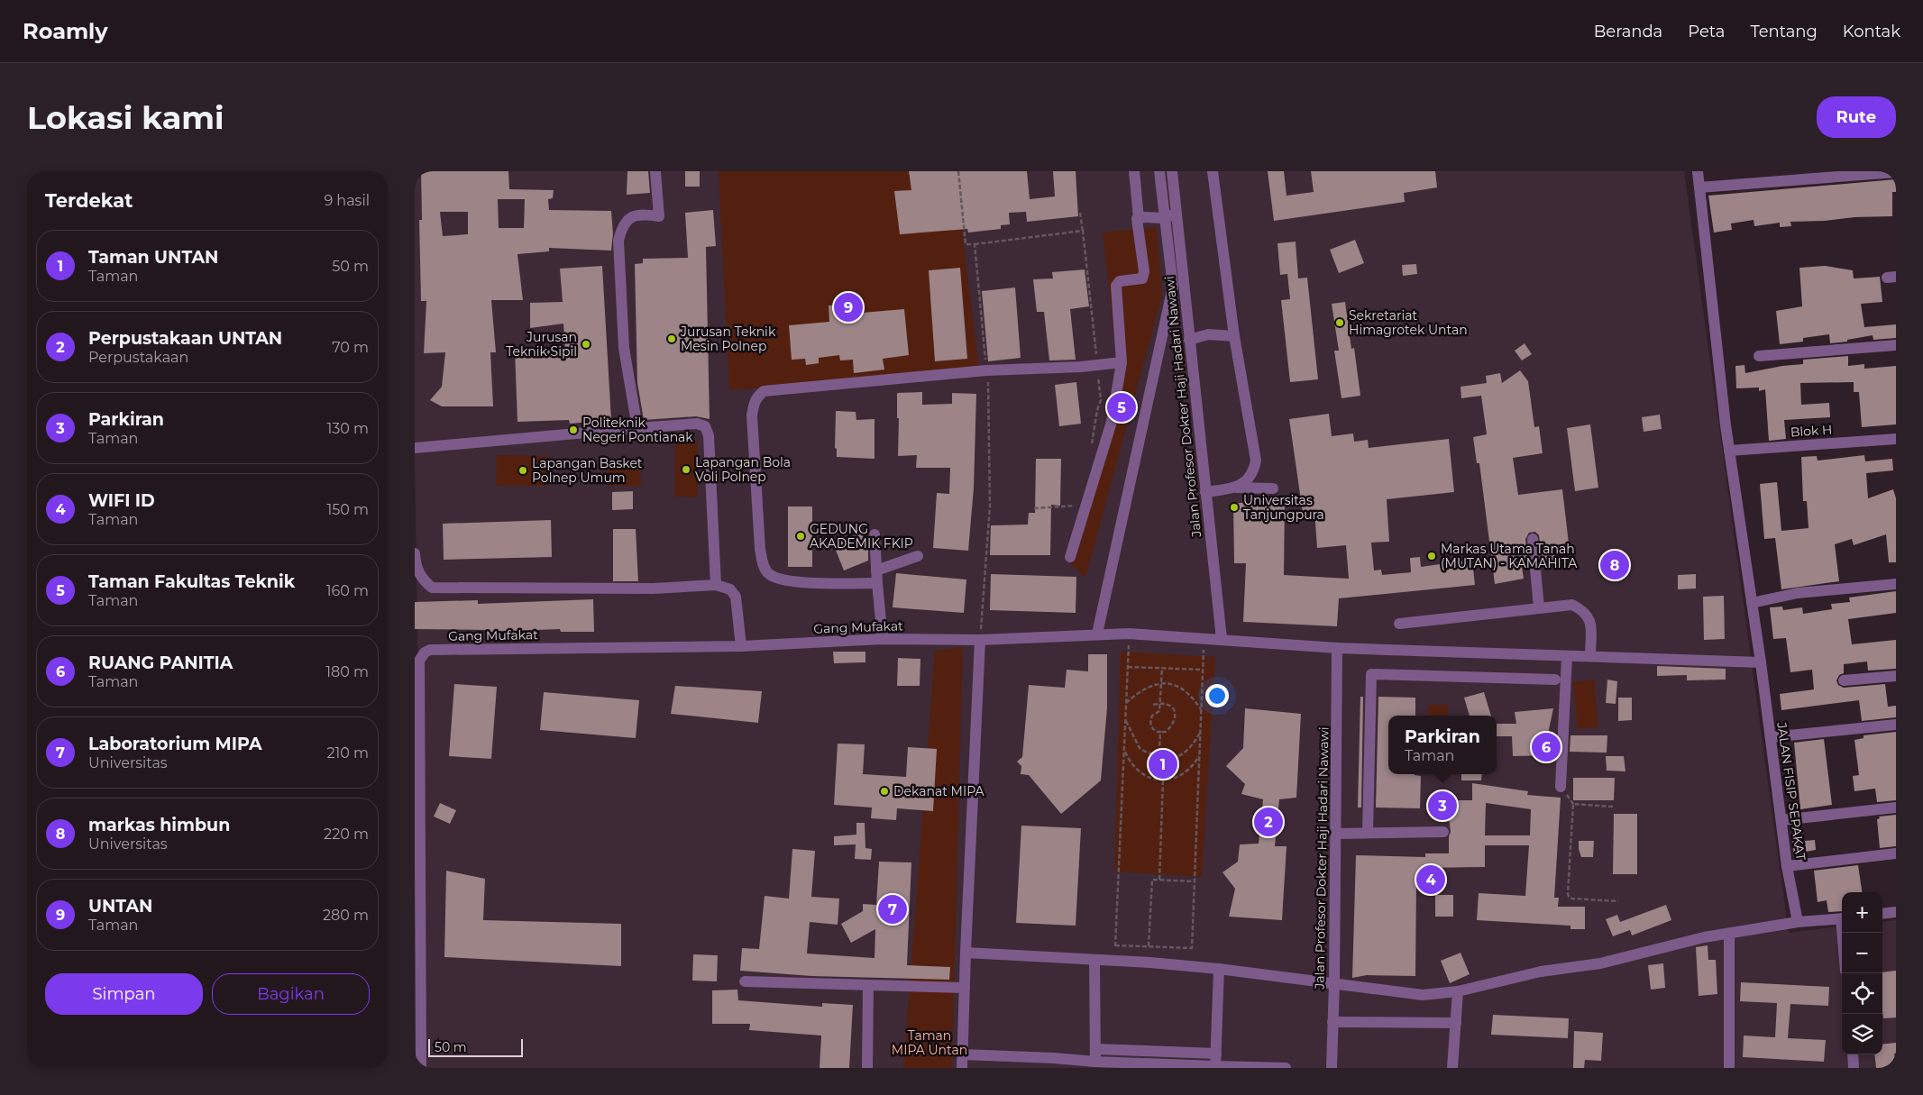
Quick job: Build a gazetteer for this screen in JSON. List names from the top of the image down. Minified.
{"streets":{"street":["Jalan Profesor Dokter Haji Hadari Nawawi","Blok H","Gang Mufakat","JALAN FISIP SEPAKAT"]},"crossings":[["Jalan Profesor Dokter Haji Hadari Nawawi","Gang Mufakat"],["Blok H","JALAN FISIP SEPAKAT"],["Gang Mufakat","JALAN FISIP SEPAKAT"]],"parks":["Taman MIPA Untan"],"places":["Sekretariat Himagrotek Untan","Jurusan Teknik Mesin Polnep","Jurusan Teknik Sipil","Politeknik Negeri Pontianak","Lapangan Bola Voli Polnep","Lapangan Basket Polnep Umum","Universitas Tanjungpura","GEDUNG AKADEMIK FKIP","Markas Utama Tanah (MUTAN) - KAMAHITA","Dekanat MIPA"],"scale_bar":"50 m","page":{"header":"Roamly","nav":["Beranda","Peta","Tentang","Kontak"],"buttons":["Rute",["Simpan","Bagikan"]],"title":"Lokasi kami","heading":["Terdekat","9 hasil"],"list":[{"mark":"1","name":"Taman UNTAN","note":"Taman","value":"50 m"},{"mark":"2","name":"Perpustakaan UNTAN","note":"Perpustakaan","value":"70 m"},{"mark":"3","name":"Parkiran","note":"Taman","value":"130 m"},{"mark":"4","name":"WIFI ID","note":"Taman","value":"150 m"},{"mark":"5","name":"Taman Fakultas Teknik","note":"Taman","value":"160 m"},{"mark":"6","name":"RUANG PANITIA","note":"Taman","value":"180 m"},{"mark":"7","name":"Laboratorium MIPA","note":"Universitas","value":"210 m"},{"mark":"8","name":"markas himbun","note":"Universitas","value":"220 m"},{"mark":"9","name":"UNTAN","note":"Taman","value":"280 m"}],"pins":["9","5","8","6","1","3","2","4","7"],"popup":["Parkiran","Taman"],"map_buttons":["+","−"],"scale":"50 m"}}
